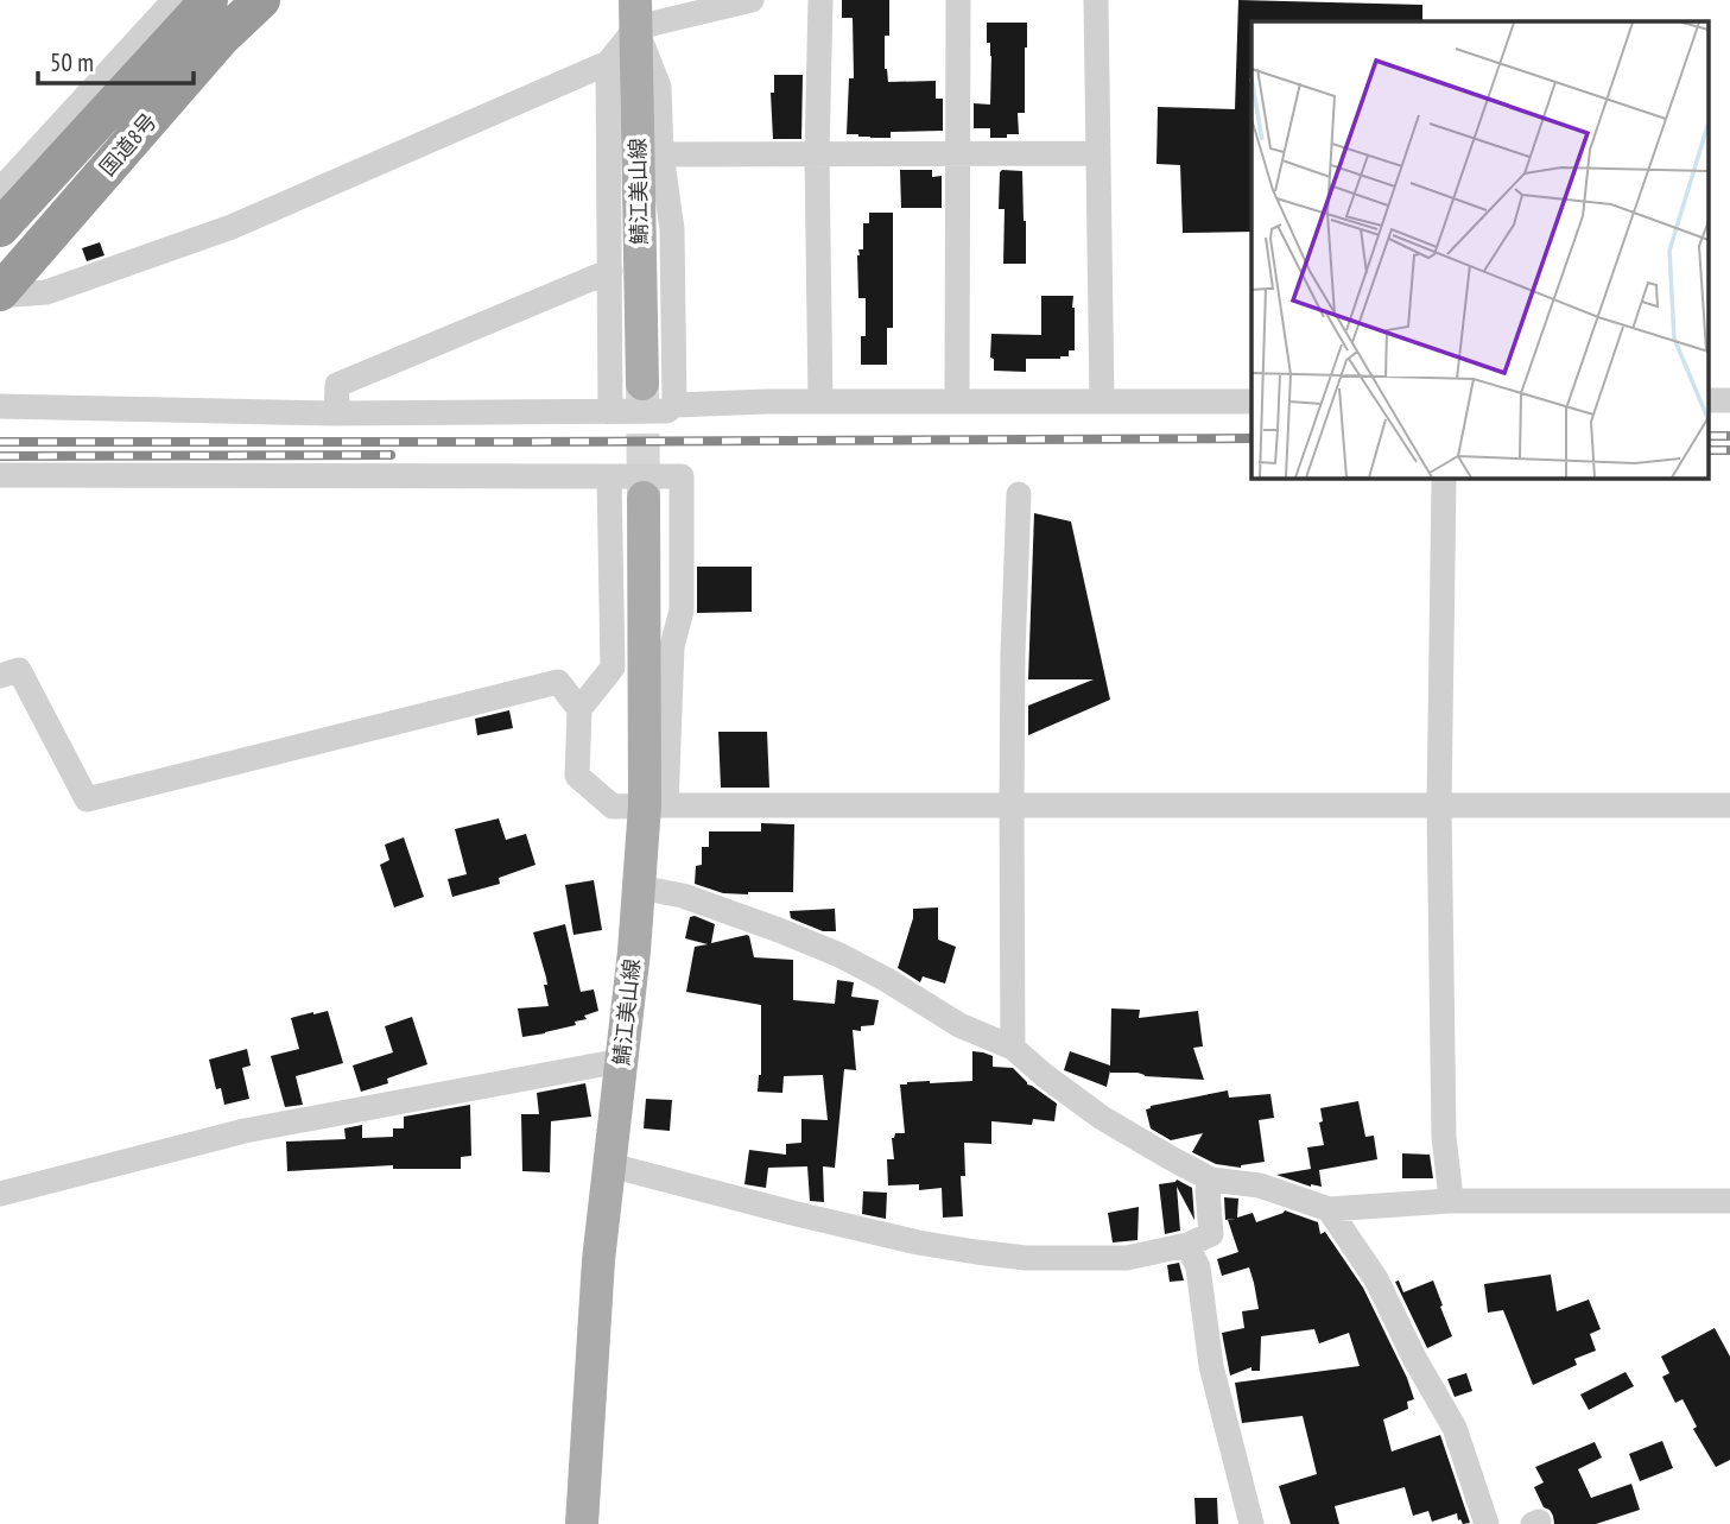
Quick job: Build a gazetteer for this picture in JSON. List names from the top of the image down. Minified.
{"streets":{"highway":["国道8号"],"main road":["鯖江美山線"]},"scale_bar":"50 m"}
